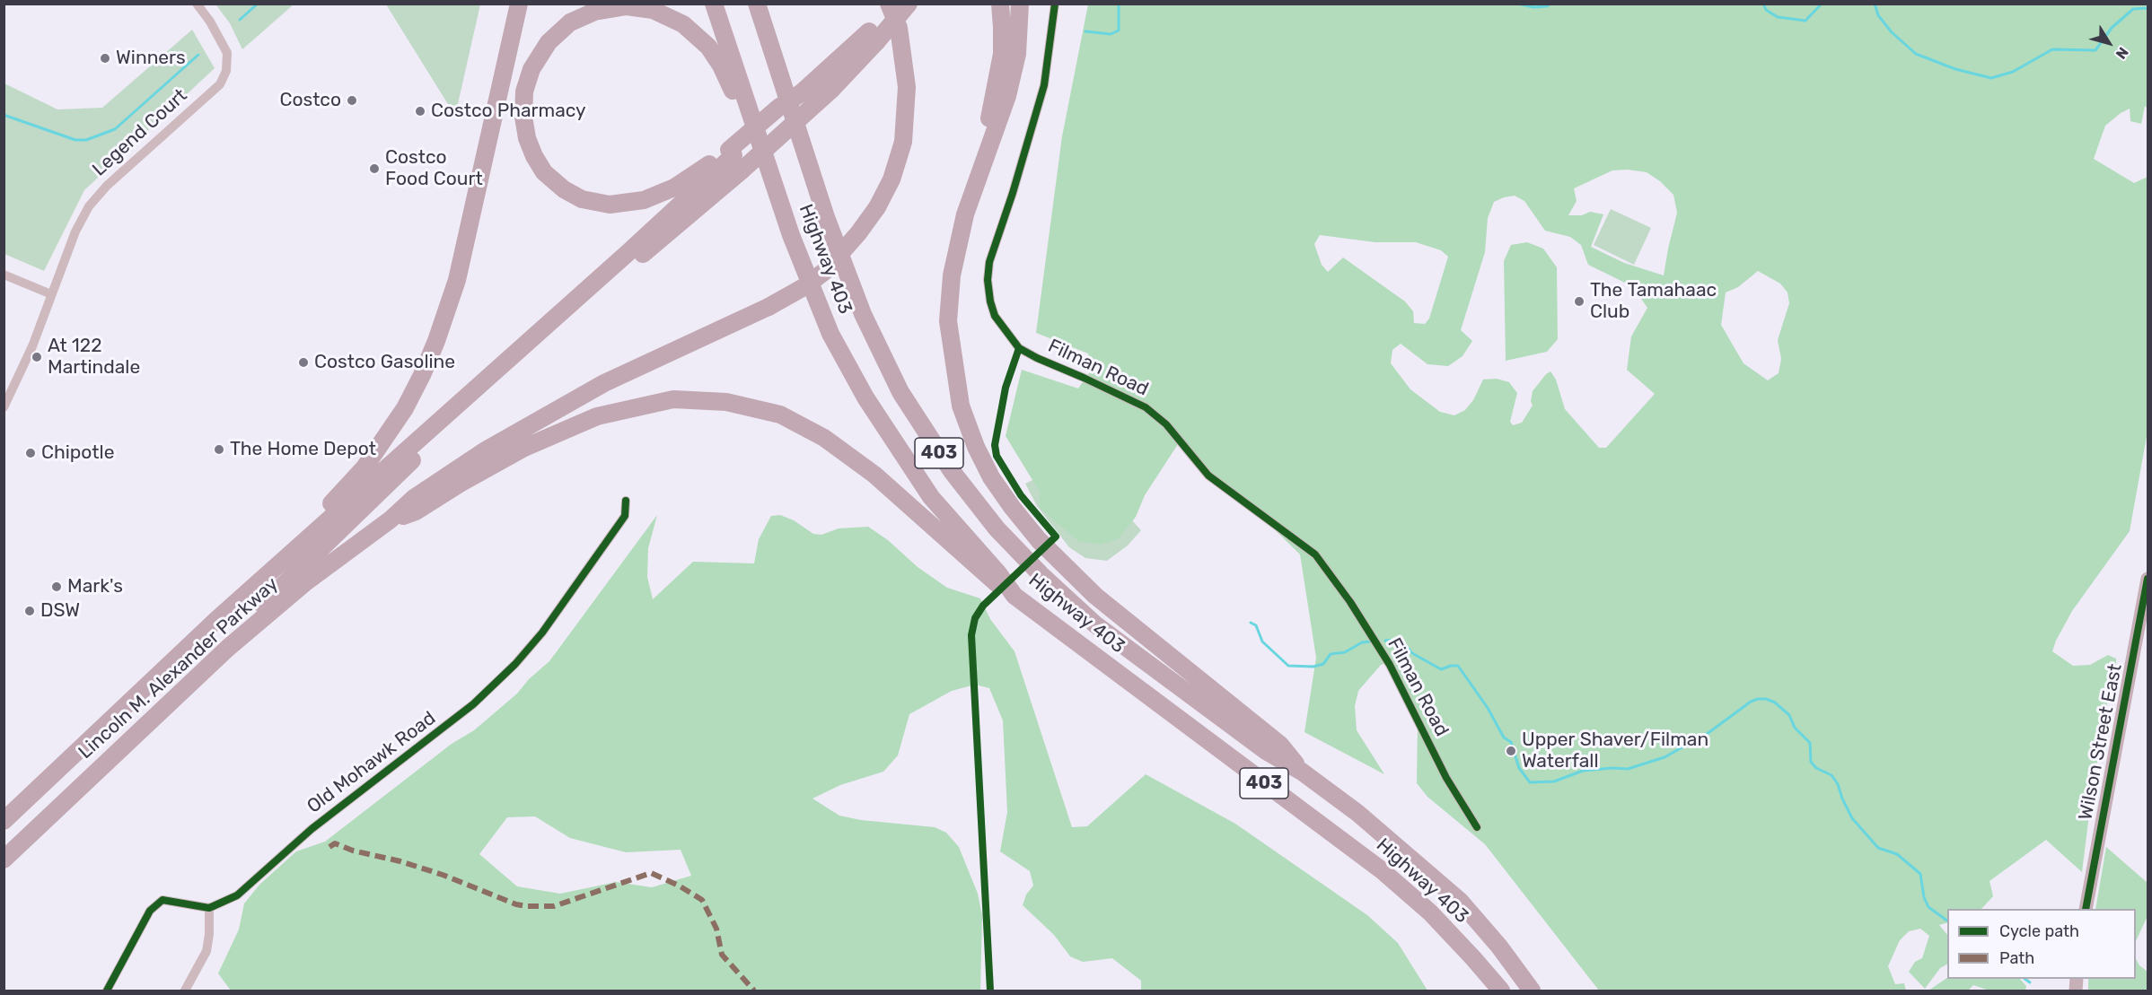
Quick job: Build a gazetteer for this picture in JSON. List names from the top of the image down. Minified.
{"streets":{"highway":["Highway 403","403","Lincoln M. Alexander Parkway"],"main road":["Wilson Street East"],"street":["Legend Court","Filman Road","Old Mohawk Road"]},"places":["Winners","Costco","Costco Pharmacy","Costco Food Court","The Tamahaac Club","At 122 Martindale","Costco Gasoline","The Home Depot","Chipotle","Mark's","DSW","Upper Shaver/Filman Waterfall"],"legend":["Cycle path","Path"],"north":"bottom right"}
